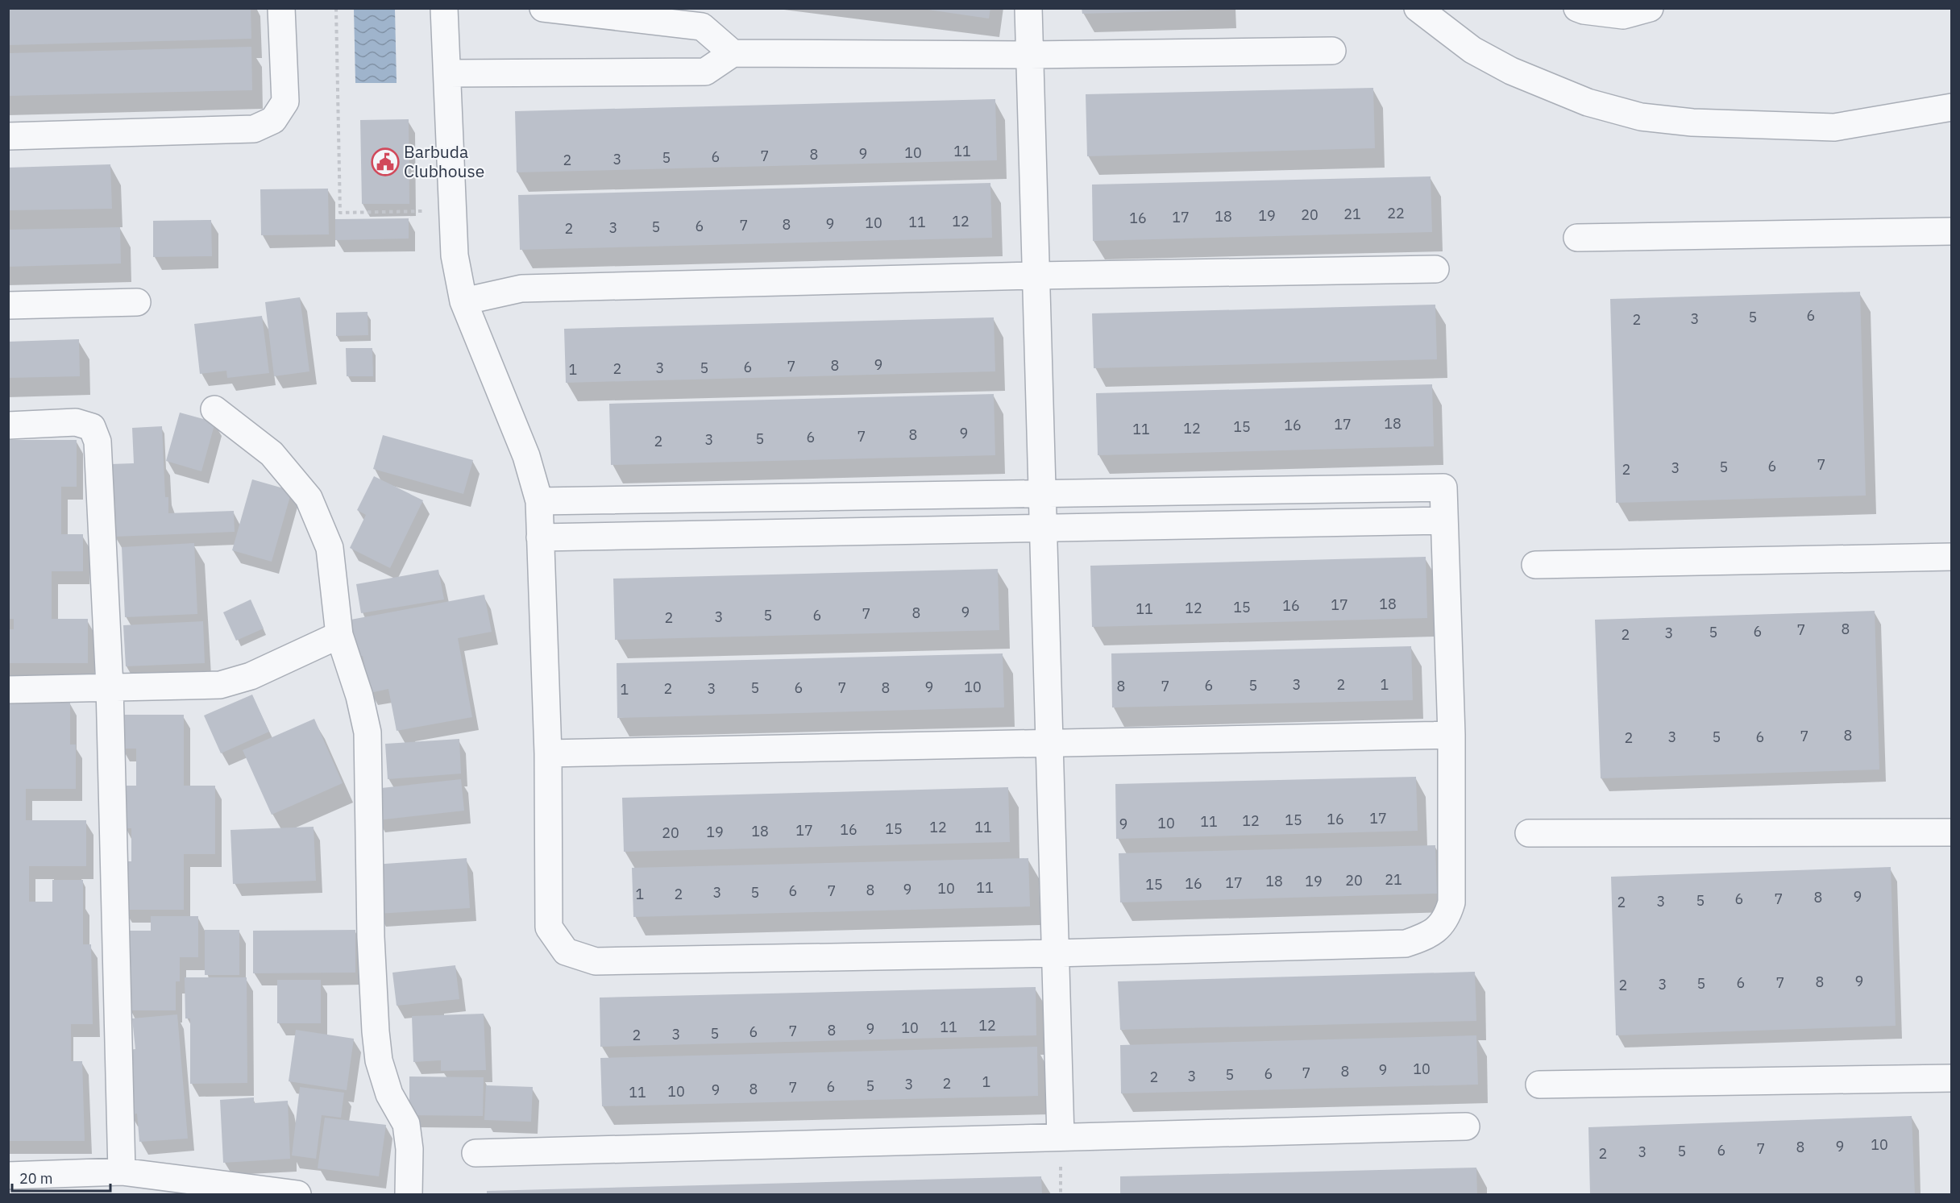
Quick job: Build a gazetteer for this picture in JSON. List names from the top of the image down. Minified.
{"places":{"public building":["Barbuda Clubhouse"]},"house_numbers":["11","10","9","8","7","6","5","3","2","22","21","20","19","18","17","16","12","11","10","9","8","7","6","5","3","2","6","5","3","2","9","8","7","6","3","5","2","1","18","17","16","15","12","11","9","8","7","6","5","3","2","7","6","5","3","2","18","17","16","15","12","11","9","8","7","5","6","3","2","8","7","6","5","3","2","3","2","1","6","5","8","7","9","10","5","6","7","8","2","3","1","8","7","3","5","6","2","17","16","15","12","11","10","9","12","11","15","16","17","18","19","20","21","20","18","19","17","16","15","11","10","9","8","6","7","3","5","1","2","9","8","6","7","5","3","2","9","8","6","7","5","3","2","12","11","10","9","8","7","6","5","3","2","10","9","8","7","6","5","3","2","1","2","3","5","6","7","8","9","10","11","10","9","8","7","6","5","3","2"],"scale_bar":"20 m"}
